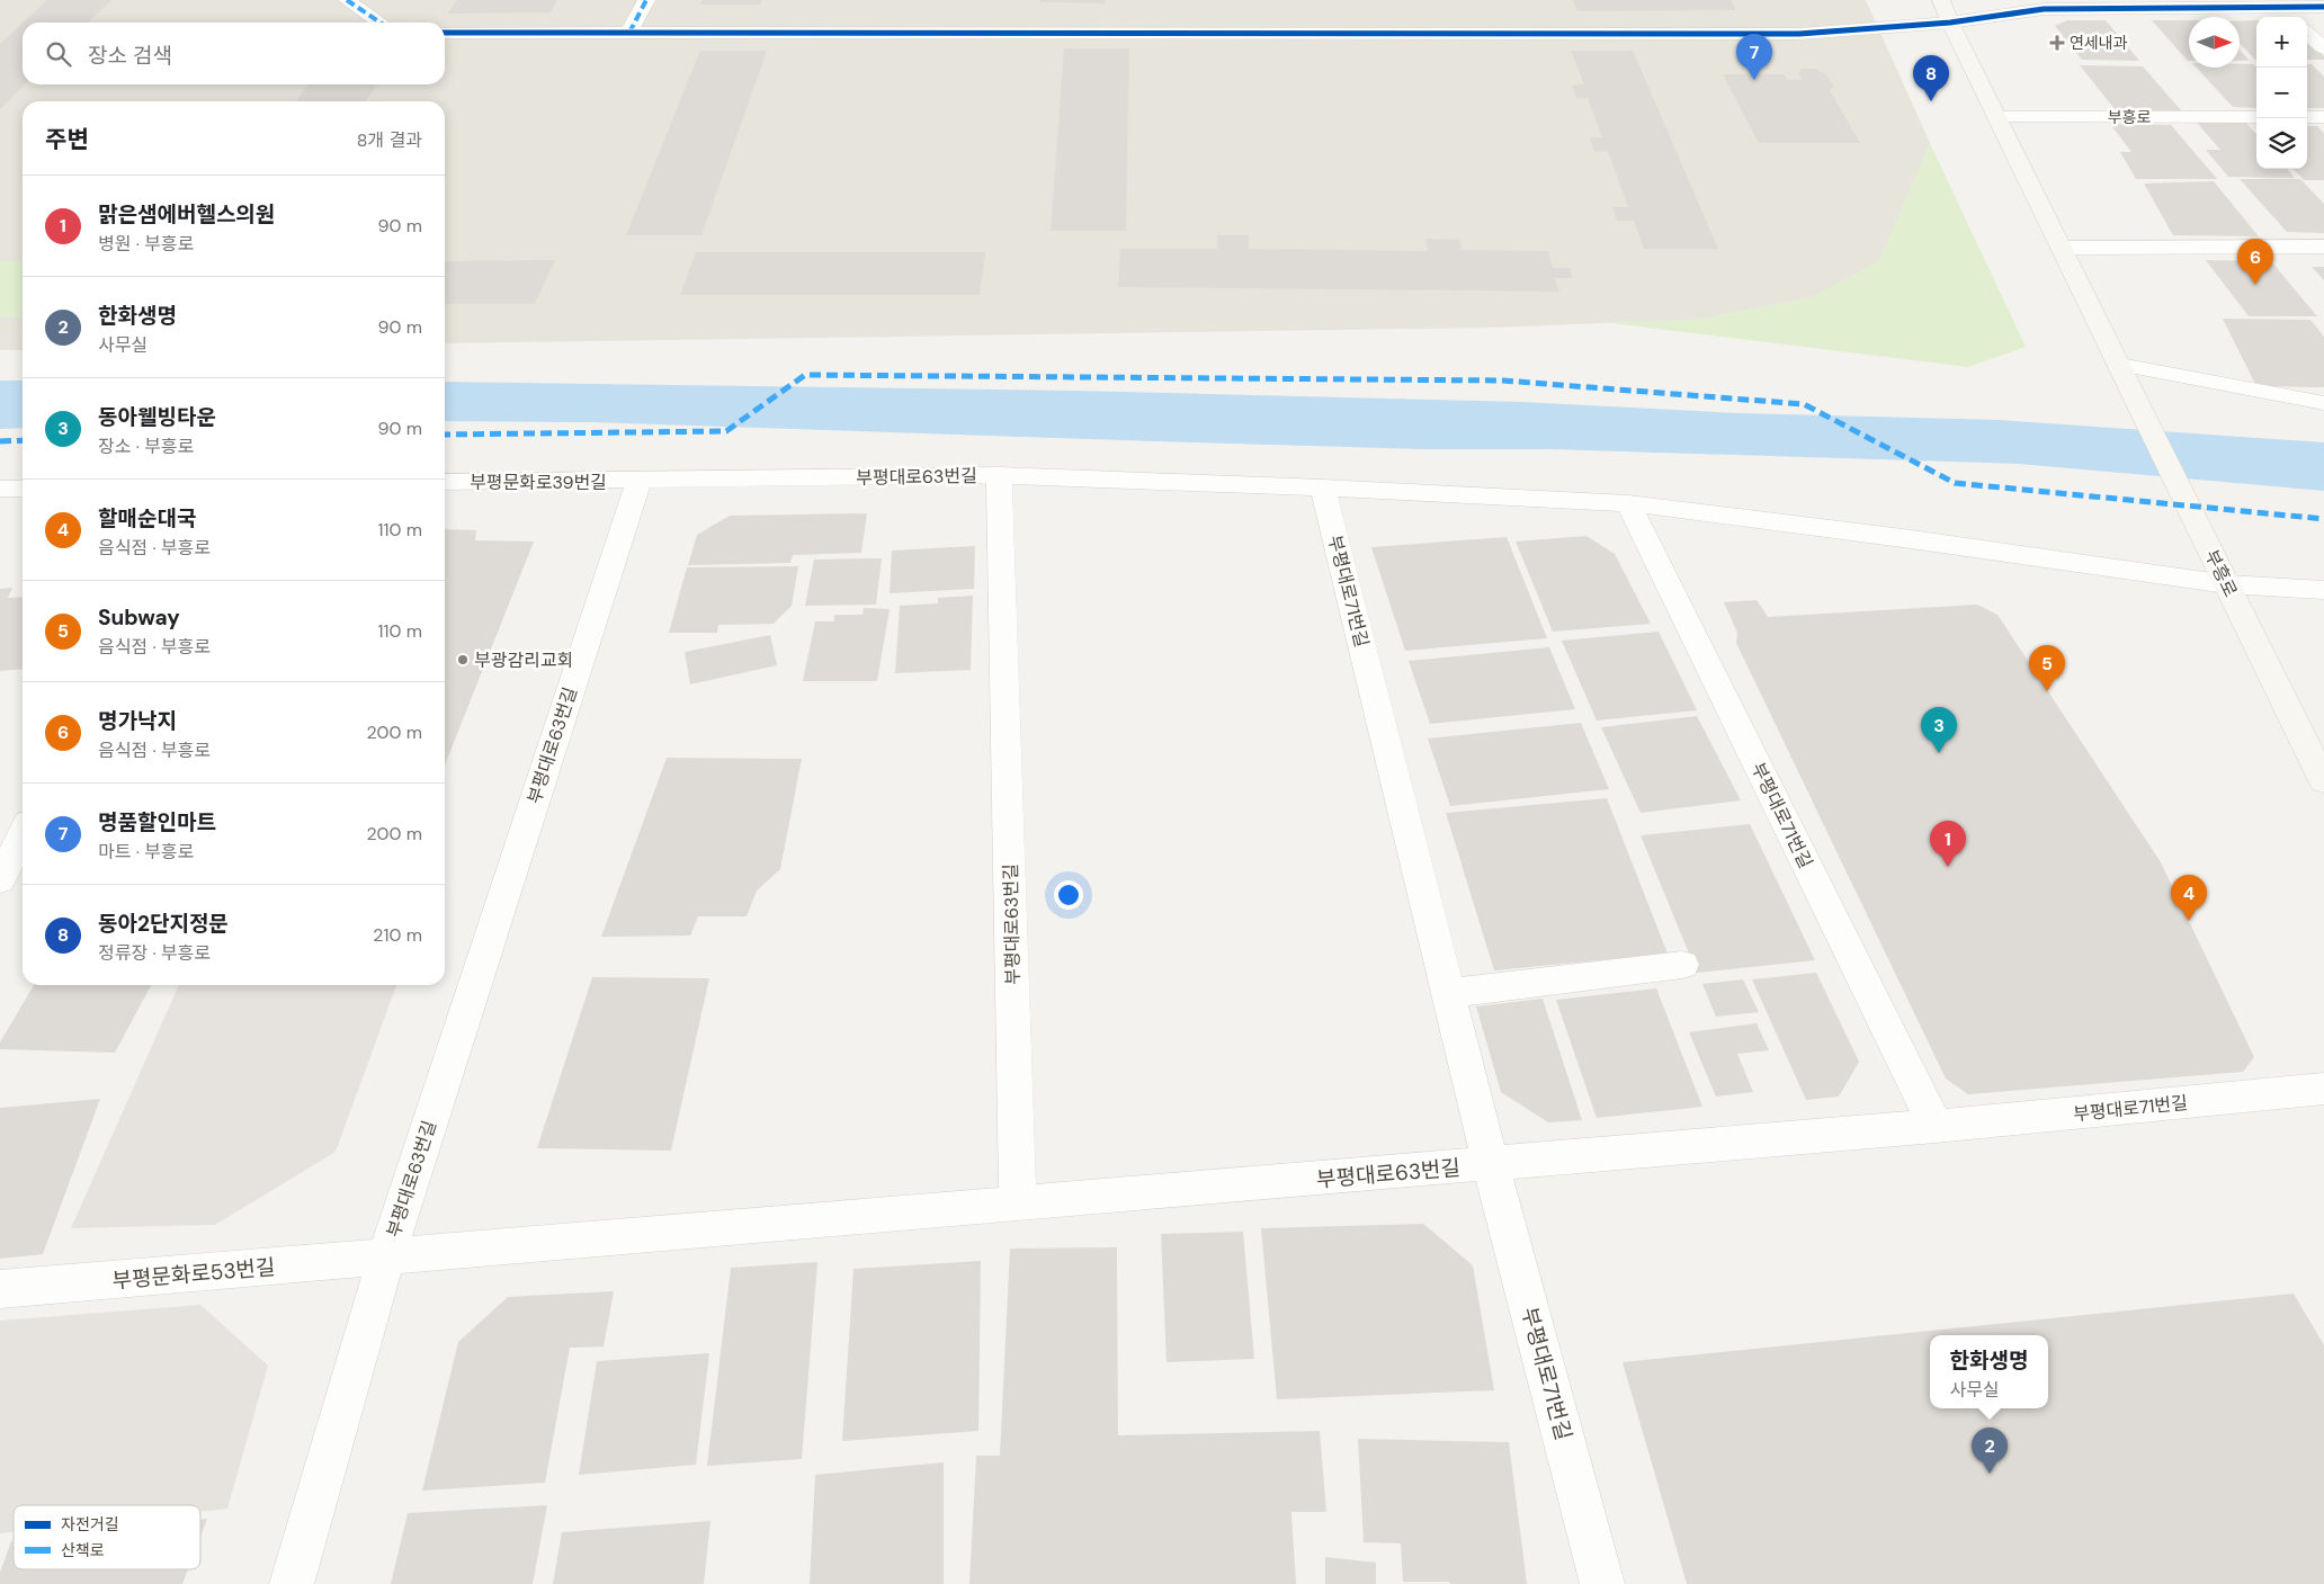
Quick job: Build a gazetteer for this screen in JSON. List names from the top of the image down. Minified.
{"streets":{"main road":["부흥로"],"street":["부평대로63번길","부평문화로39번길","부평대로71번길","부평문화로53번길"]},"crossings":[["부평대로63번길","부평문화로39번길"],["부평대로63번길","부평대로71번길"],["부평대로63번길","부평문화로53번길"]],"places":{"health":["연세내과"],"other":["부광감리교회"]},"legend":["자전거길","산책로"],"north":"right","page":{"map_buttons":["+","−"],"search":"장소 검색","pins":["7","8","6","5","3","1","4","2"],"heading":["주변","8개 결과"],"list":[{"mark":"1","name":"맑은샘에버헬스의원","note":"병원 · 부흥로","value":"90 m"},{"mark":"2","name":"한화생명","note":"사무실","value":"90 m"},{"mark":"3","name":"동아웰빙타운","note":"장소 · 부흥로","value":"90 m"},{"mark":"4","name":"할매순대국","note":"음식점 · 부흥로","value":"110 m"},{"mark":"5","name":"Subway","note":"음식점 · 부흥로","value":"110 m"},{"mark":"6","name":"명가낙지","note":"음식점 · 부흥로","value":"200 m"},{"mark":"7","name":"명품할인마트","note":"마트 · 부흥로","value":"200 m"},{"mark":"8","name":"동아2단지정문","note":"정류장 · 부흥로","value":"210 m"}],"popup":["한화생명","사무실"]}}
